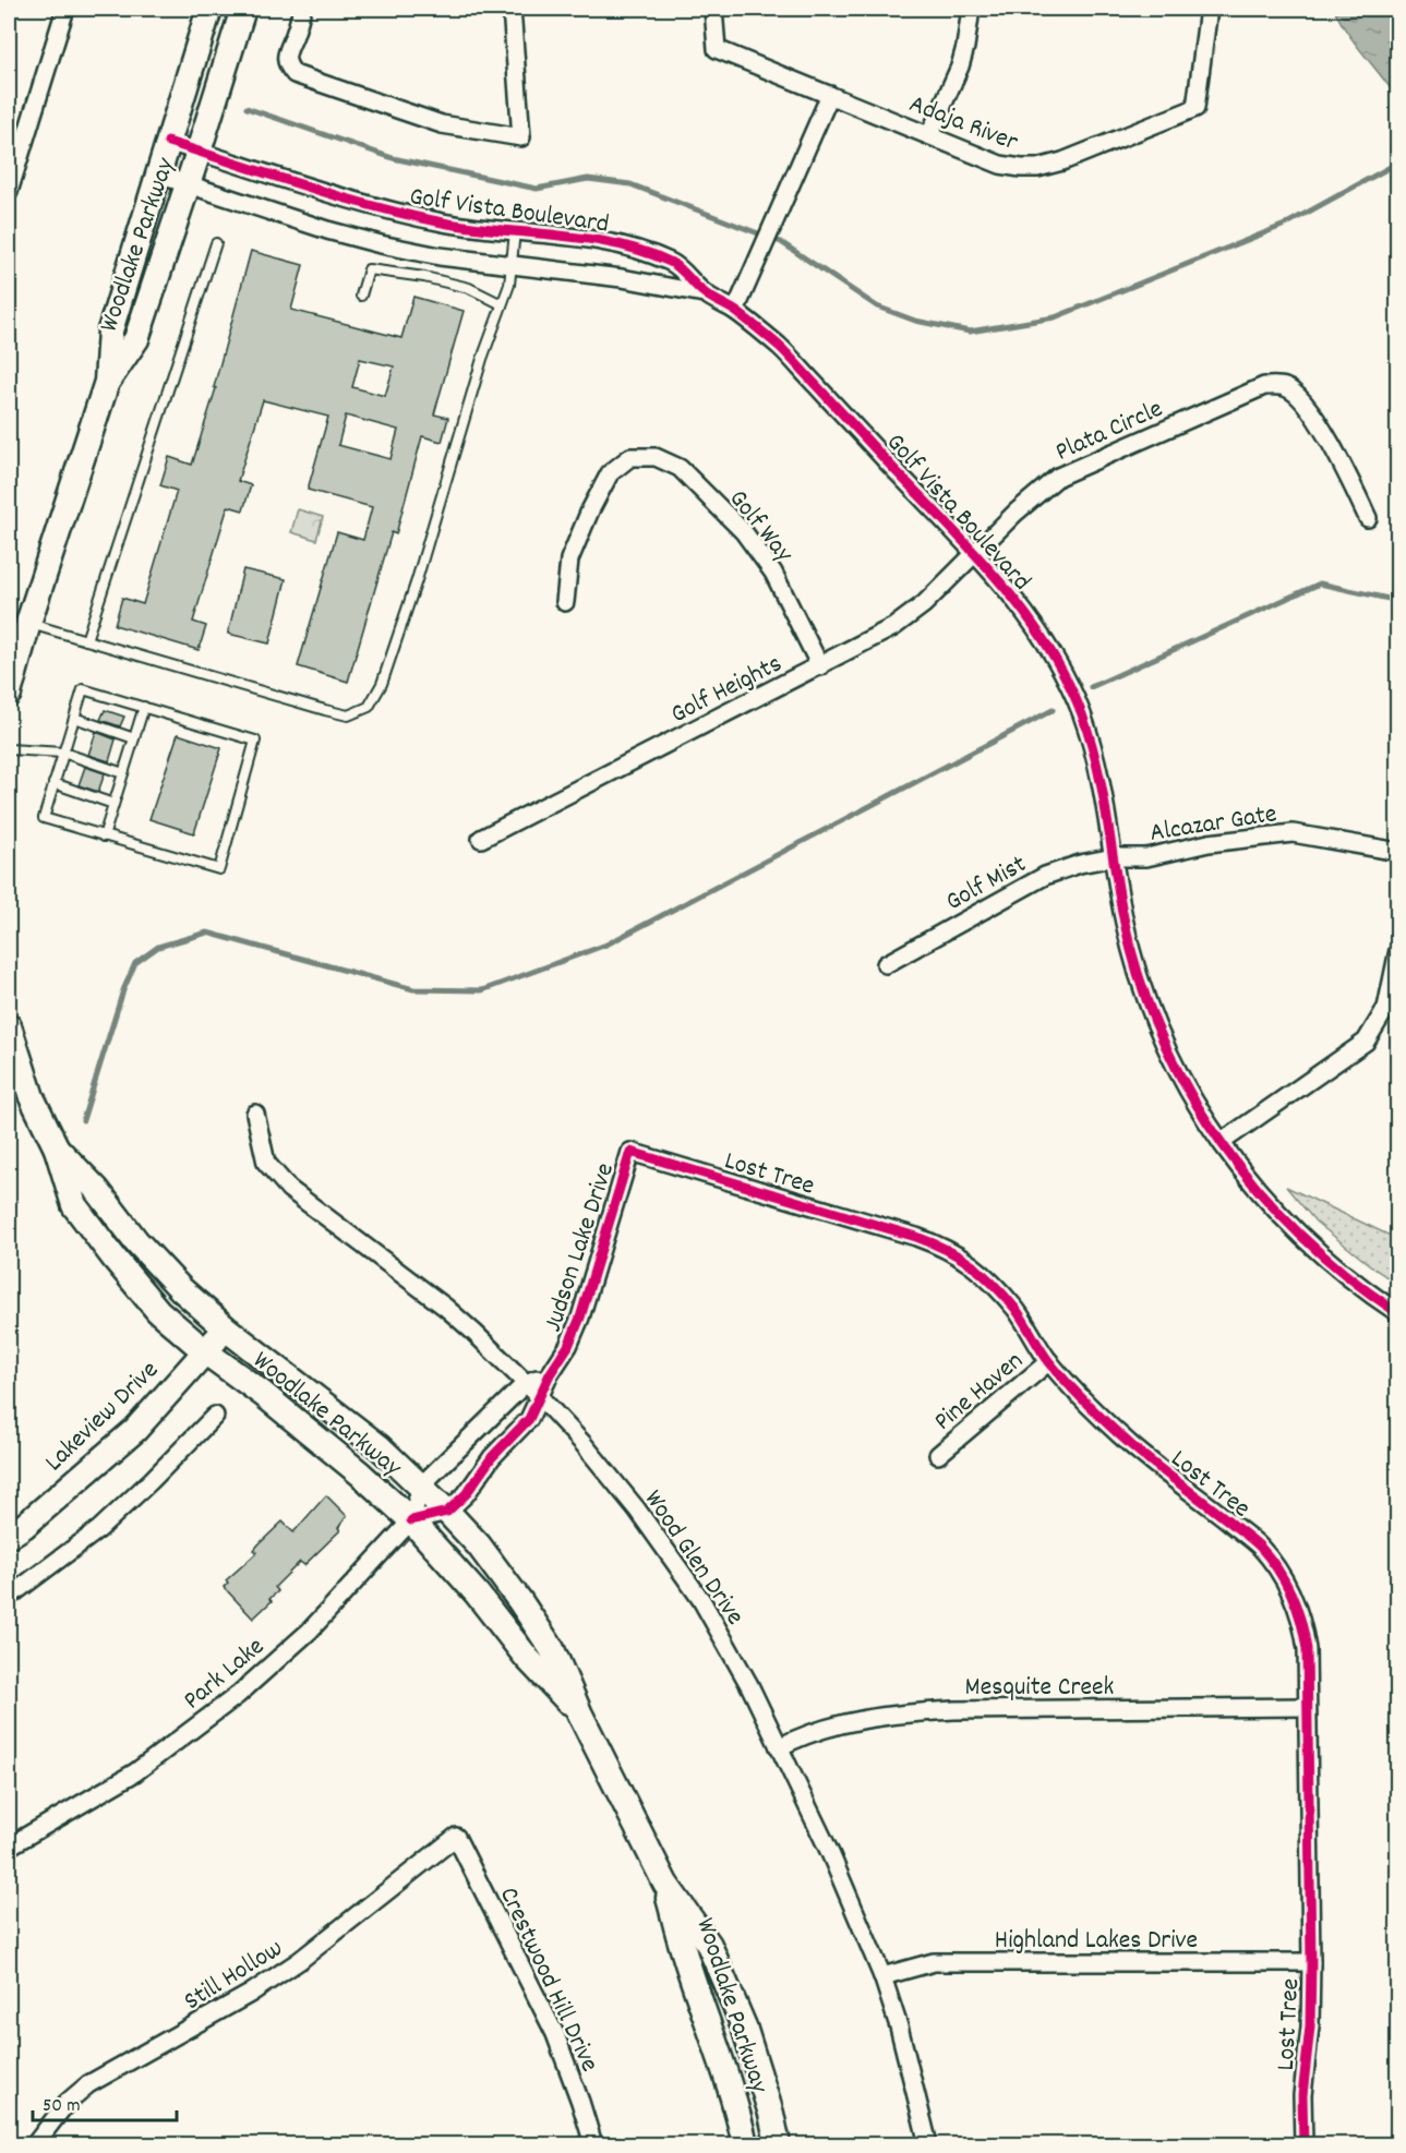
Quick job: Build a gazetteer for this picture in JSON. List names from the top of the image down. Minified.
{"streets":{"street":["Adaja River","Golf Vista Boulevard","Woodlake Parkway","Plata Circle","Golf Way","Golf Heights","Alcazar Gate","Golf Mist","Lost Tree","Judson Lake Drive","Pine Haven","Lakeview Drive","Wood Glen Drive","Park Lake","Mesquite Creek","Highland Lakes Drive","Still Hollow","Crestwood Hill Drive"]},"crossings":[["Golf Vista Boulevard","Woodlake Parkway"],["Golf Vista Boulevard","Plata Circle"],["Golf Vista Boulevard","Golf Heights"],["Golf Vista Boulevard","Alcazar Gate"],["Golf Vista Boulevard","Golf Mist"],["Woodlake Parkway","Judson Lake Drive"],["Woodlake Parkway","Lakeview Drive"],["Woodlake Parkway","Park Lake"],["Plata Circle","Golf Heights"],["Golf Way","Golf Heights"],["Alcazar Gate","Golf Mist"],["Lost Tree","Judson Lake Drive"],["Lost Tree","Pine Haven"],["Lost Tree","Mesquite Creek"],["Lost Tree","Highland Lakes Drive"],["Judson Lake Drive","Wood Glen Drive"],["Wood Glen Drive","Mesquite Creek"],["Wood Glen Drive","Highland Lakes Drive"],["Still Hollow","Crestwood Hill Drive"]],"scale_bar":"50 m"}
